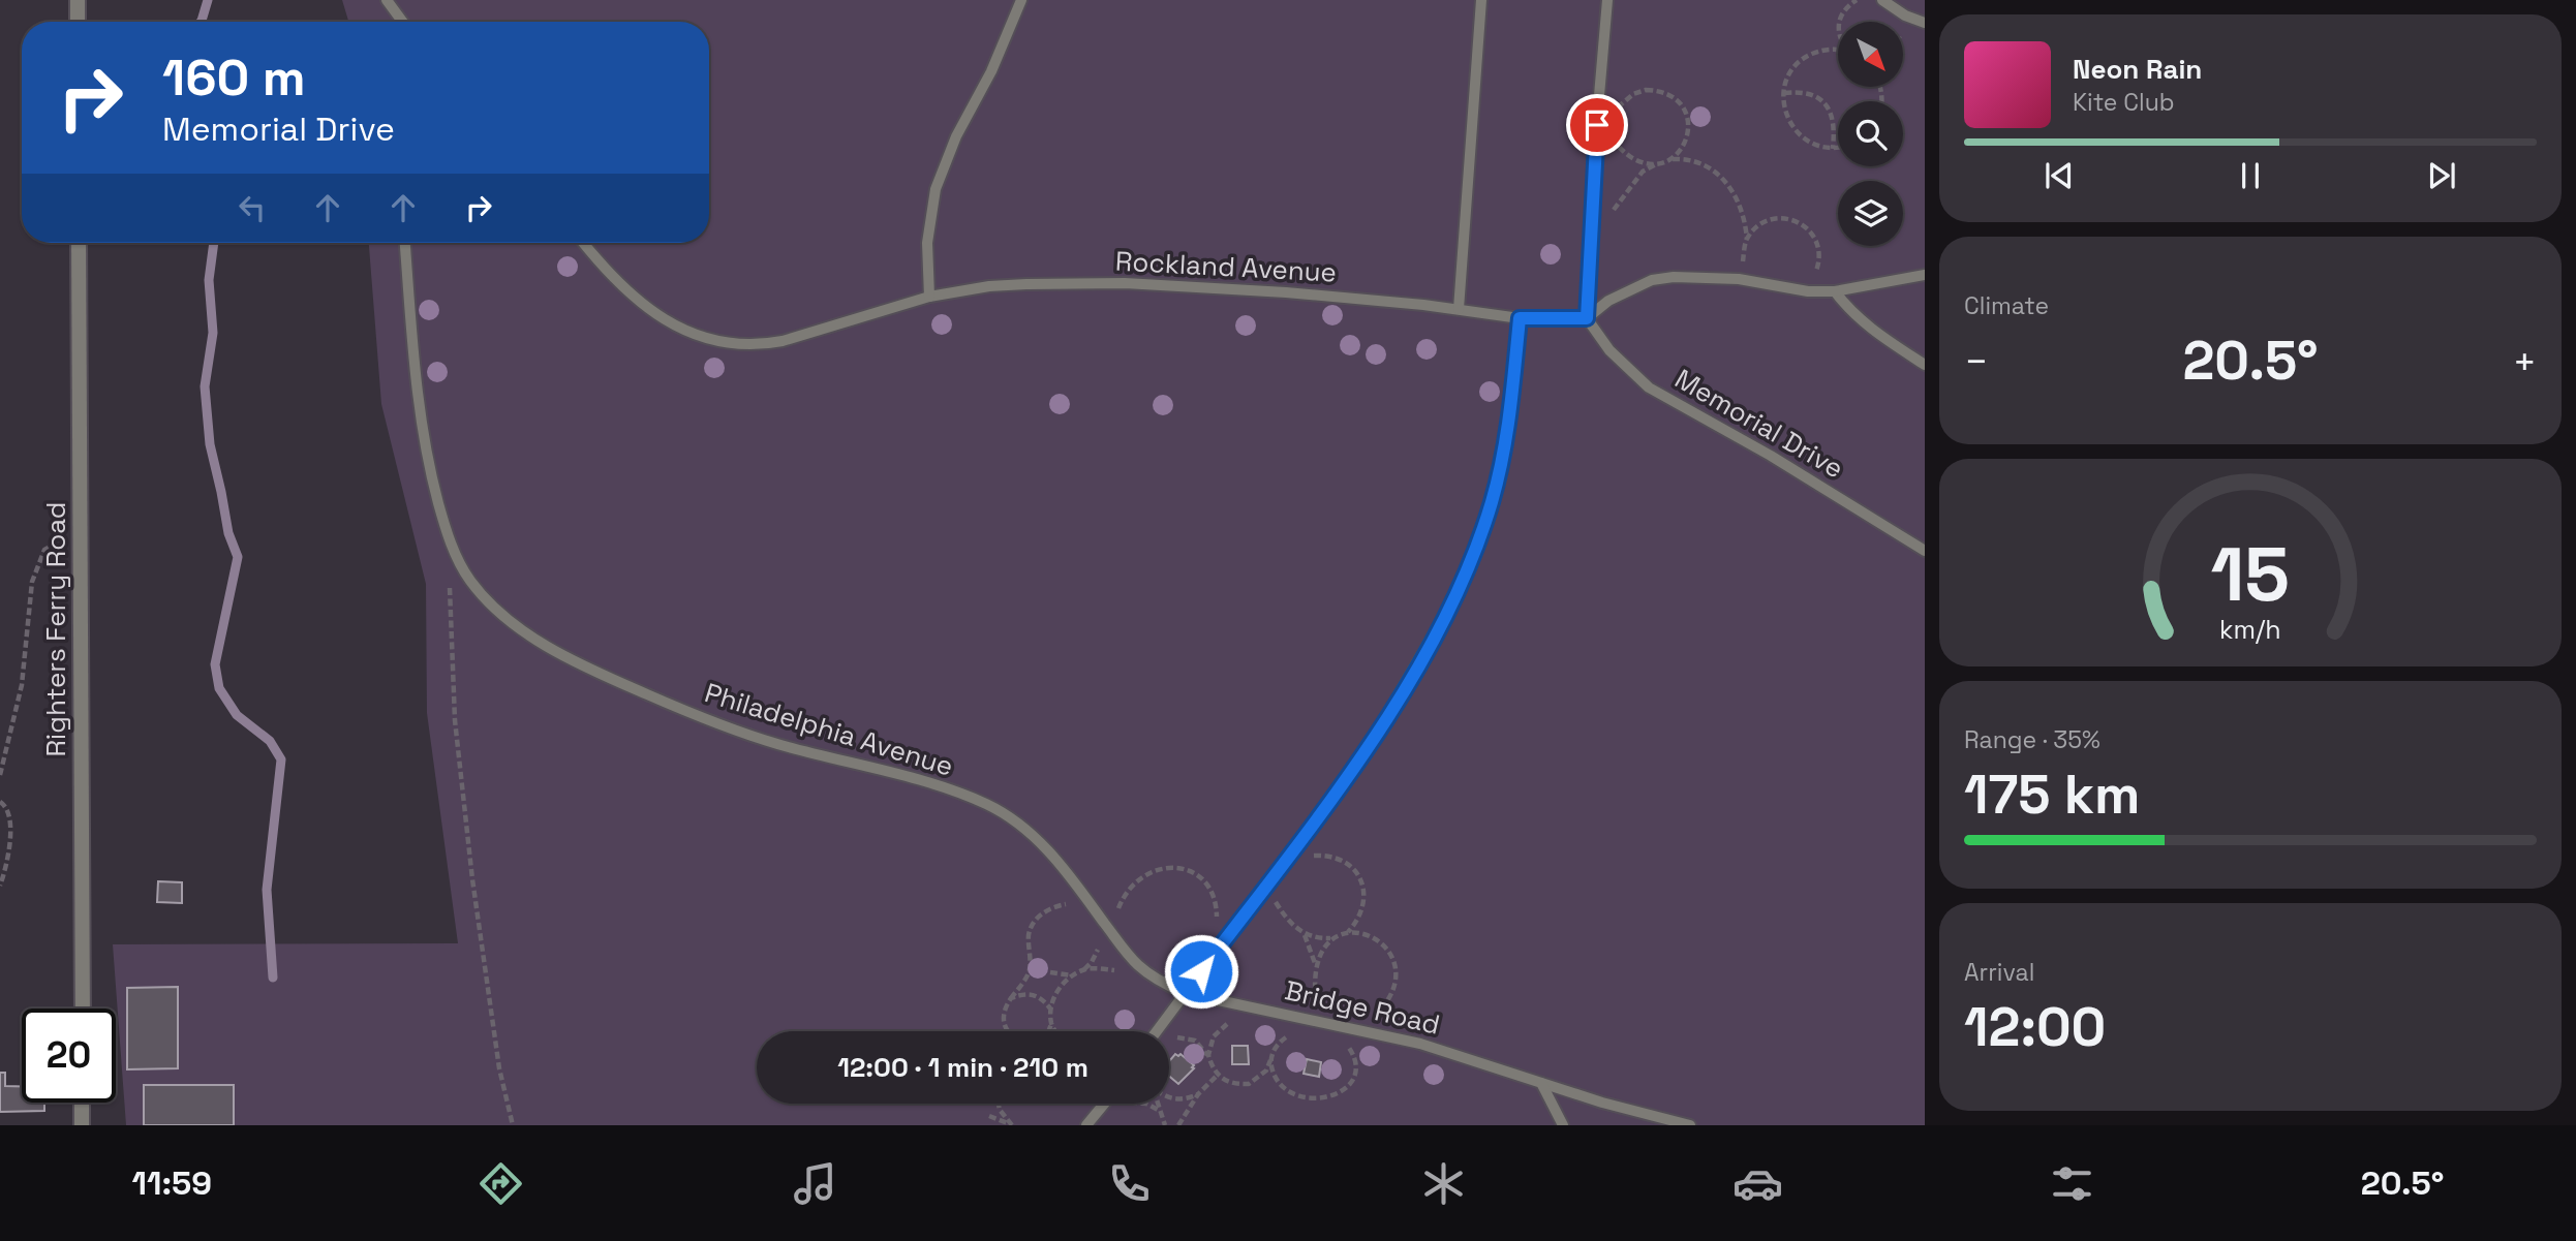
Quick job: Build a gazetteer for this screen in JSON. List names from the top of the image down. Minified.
{"streets":{"street":["Righters Ferry Road"],"lane":["Rockland Avenue","Memorial Drive","Philadelphia Avenue","Bridge Road"]},"crossings":[["Philadelphia Avenue","Bridge Road"]],"north":"bottom right","page":{"turn":["160 m","Memorial Drive"],"song":["Neon Rain","Kite Club"],"tile":["Climate",["Range · 35%","175 km"],["Arrival","12:00"]],"heat":["−","20.5°","+"],"limit":"20","trip":"12:00 · 1 min · 210 m","tabs":["11:59","20.5°"],"gauge":["15","km/h"]}}
